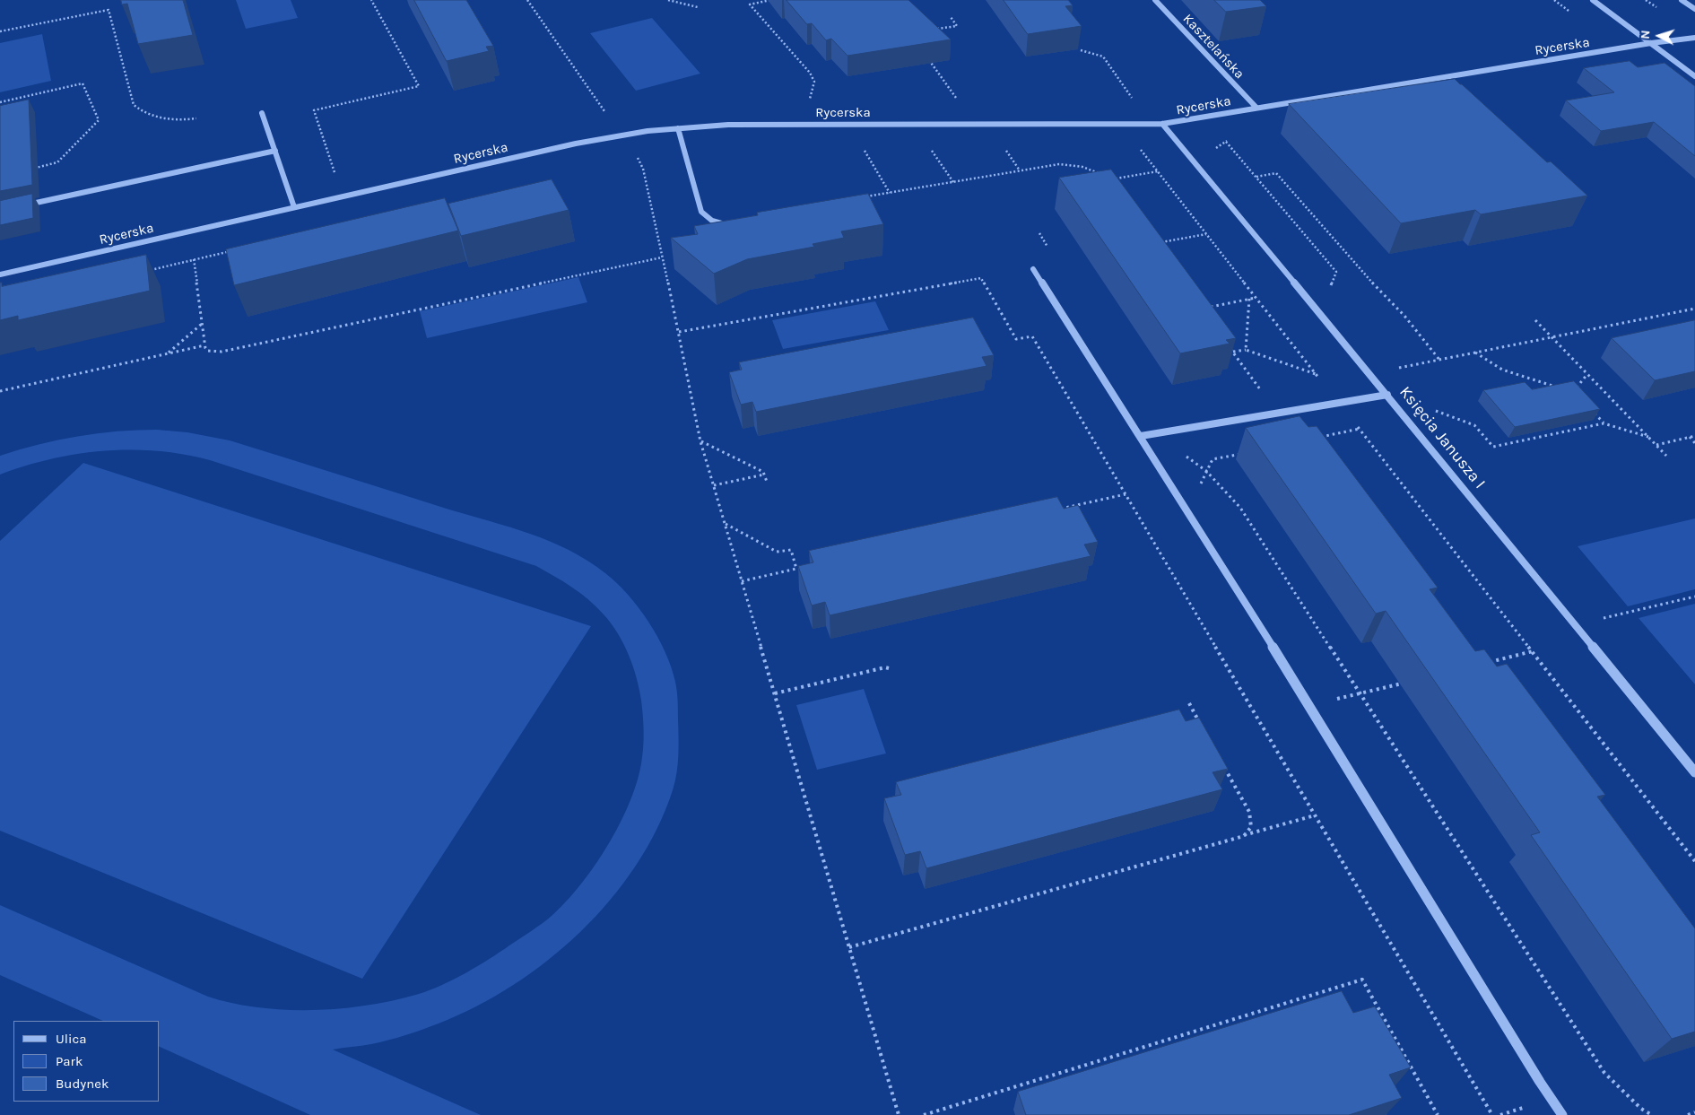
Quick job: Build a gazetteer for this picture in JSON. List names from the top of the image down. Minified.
{"streets":{"street":["Kasztelańska","Rycerska","Księcia Janusza I"]},"crossings":[["Kasztelańska","Rycerska"],["Rycerska","Księcia Janusza I"]],"legend":["Ulica","Park","Budynek"],"north":"left"}
